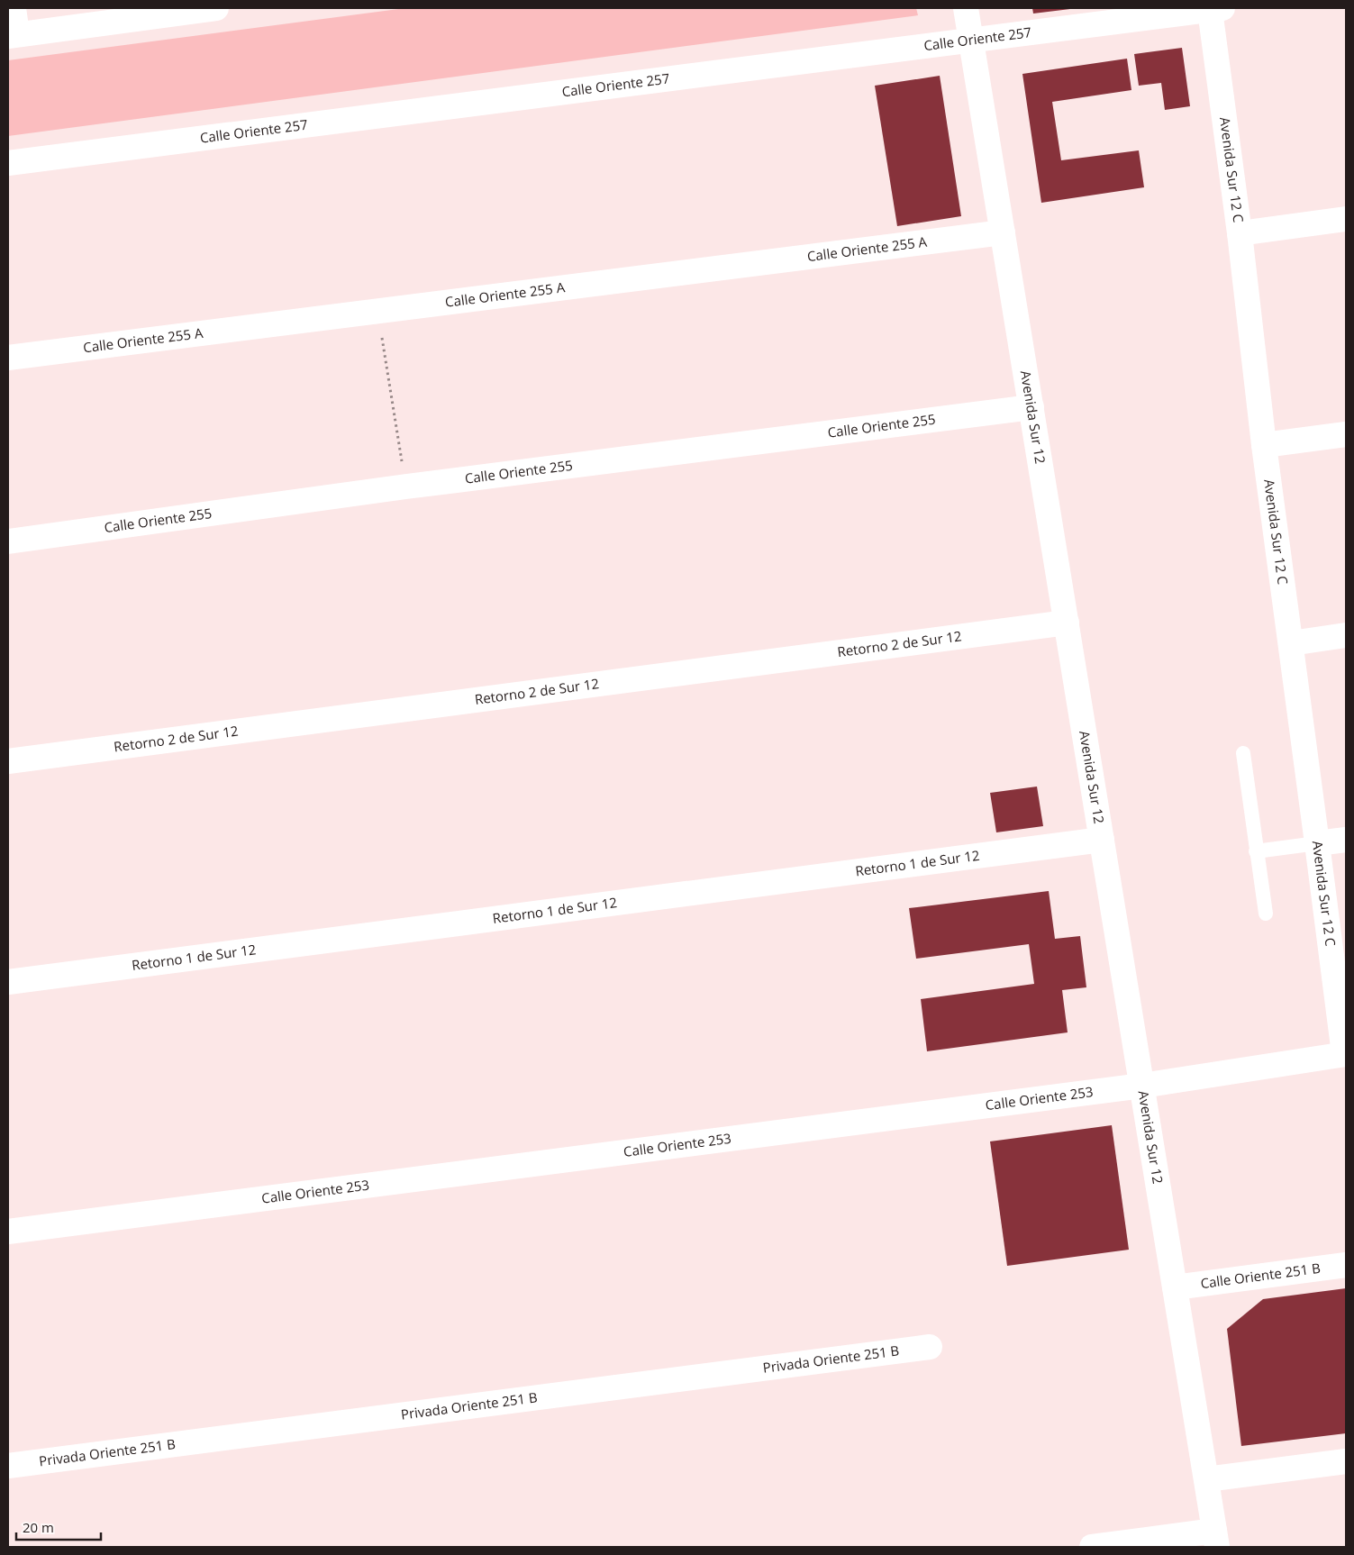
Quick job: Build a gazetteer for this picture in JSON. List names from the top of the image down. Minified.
{"streets":{"street":["Calle Oriente 257","Avenida Sur 12 C","Calle Oriente 255 A","Avenida Sur 12","Calle Oriente 255","Retorno 2 de Sur 12","Retorno 1 de Sur 12","Calle Oriente 253","Calle Oriente 251 B","Privada Oriente 251 B"]},"crossings":[["Calle Oriente 257","Avenida Sur 12 C"],["Calle Oriente 257","Avenida Sur 12"],["Avenida Sur 12 C","Calle Oriente 253"],["Calle Oriente 255 A","Avenida Sur 12"],["Avenida Sur 12","Calle Oriente 255"],["Avenida Sur 12","Retorno 2 de Sur 12"],["Avenida Sur 12","Retorno 1 de Sur 12"],["Avenida Sur 12","Calle Oriente 253"],["Avenida Sur 12","Calle Oriente 251 B"]],"scale_bar":"20 m"}
